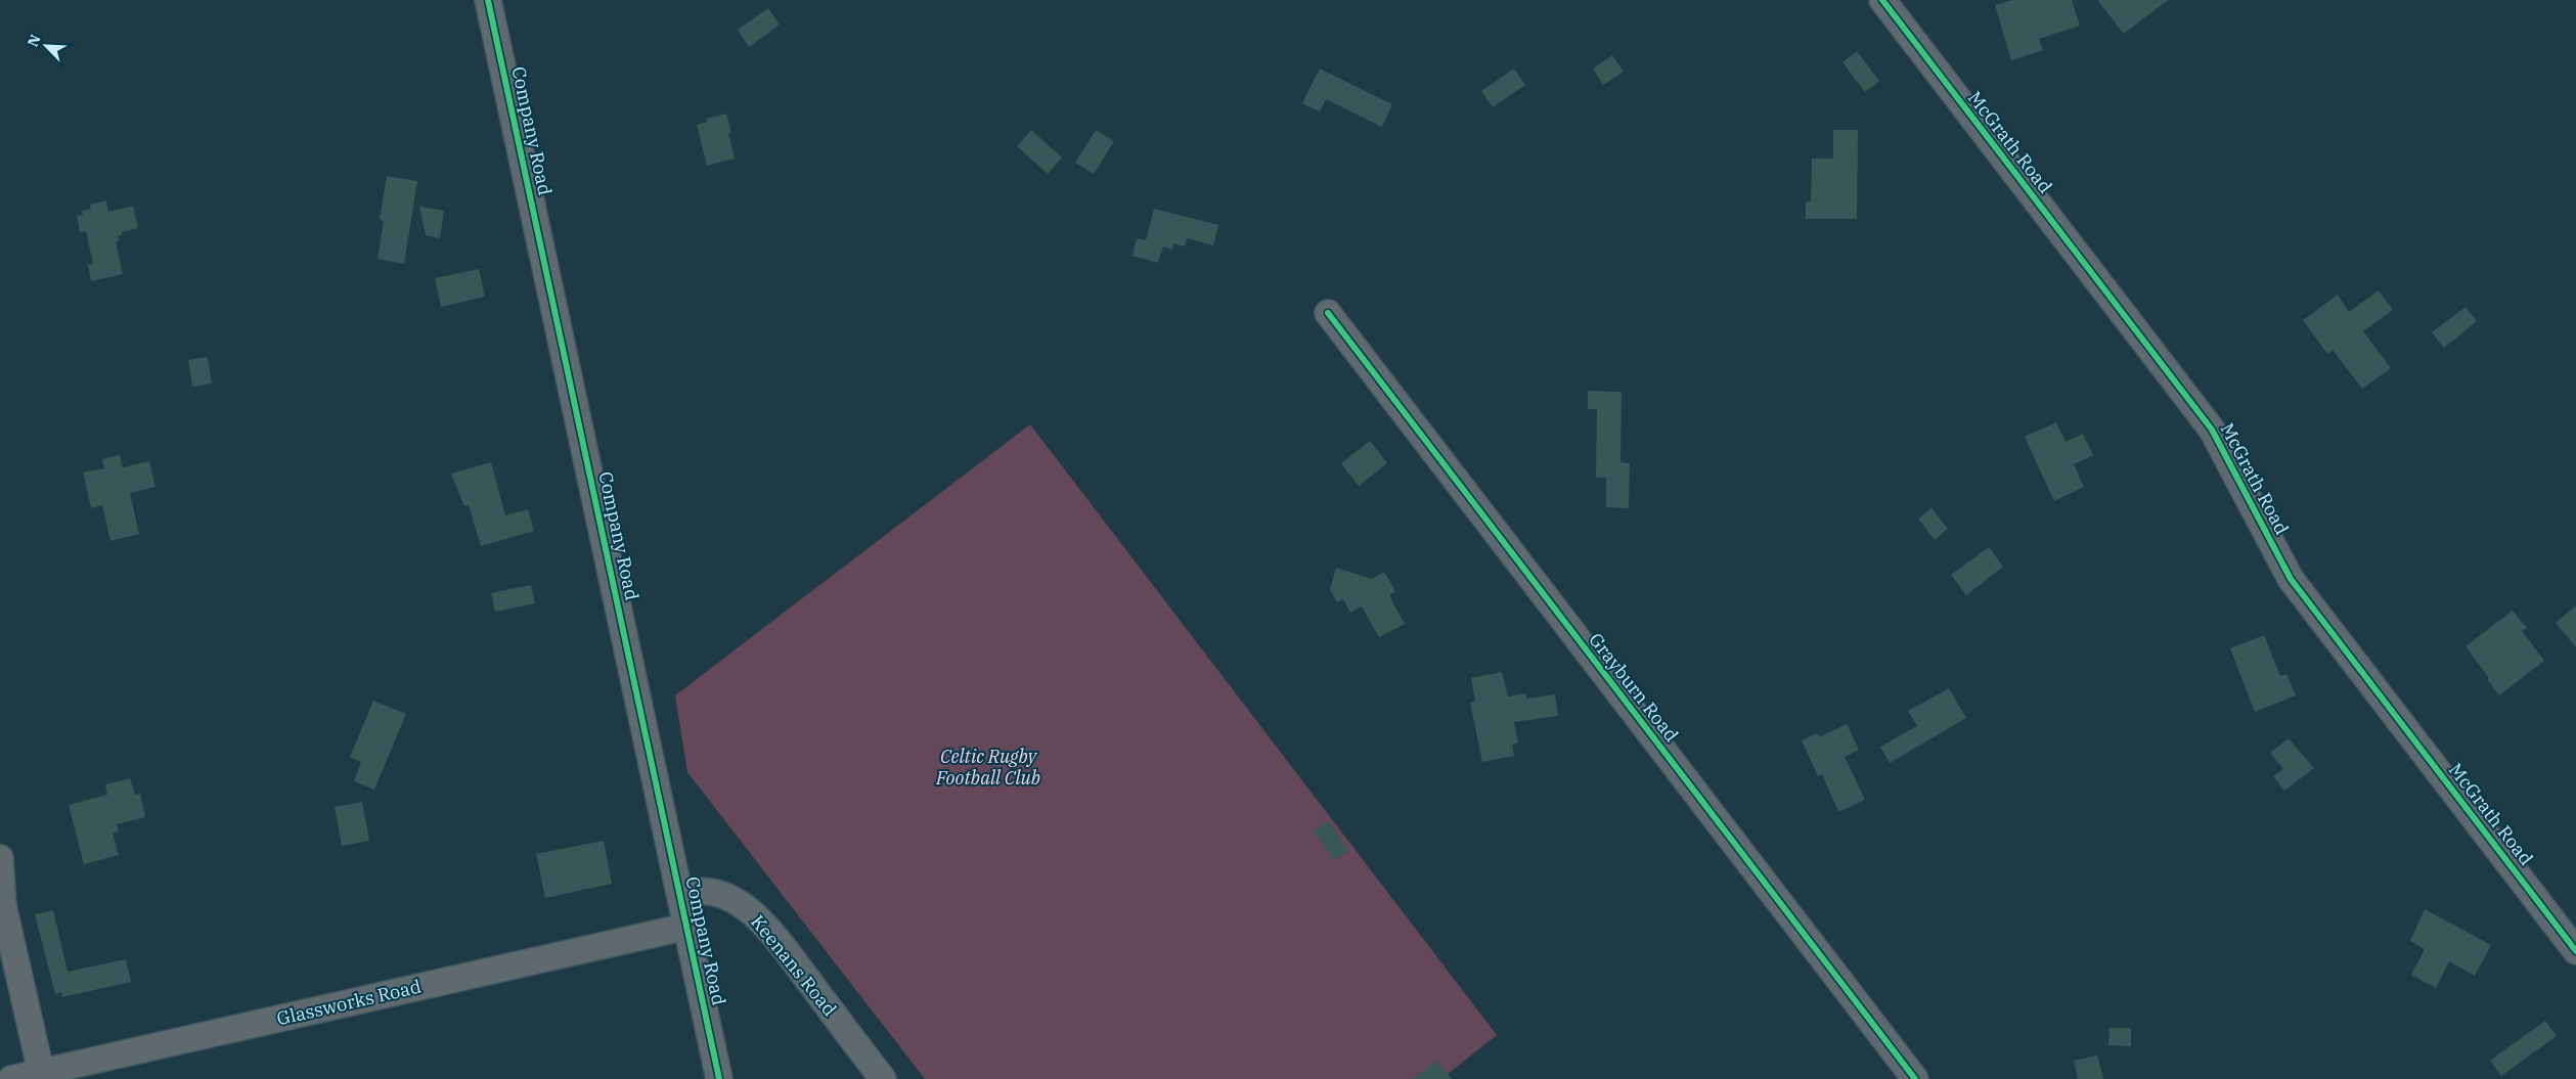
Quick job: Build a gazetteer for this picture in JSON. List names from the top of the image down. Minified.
{"streets":{"street":["Company Road","McGrath Road","Grayburn Road","Keenans Road","Glassworks Road"]},"crossings":[["Company Road","Keenans Road"],["Company Road","Glassworks Road"]],"parks":["Celtic Rugby Football Club"],"north":"top left"}
